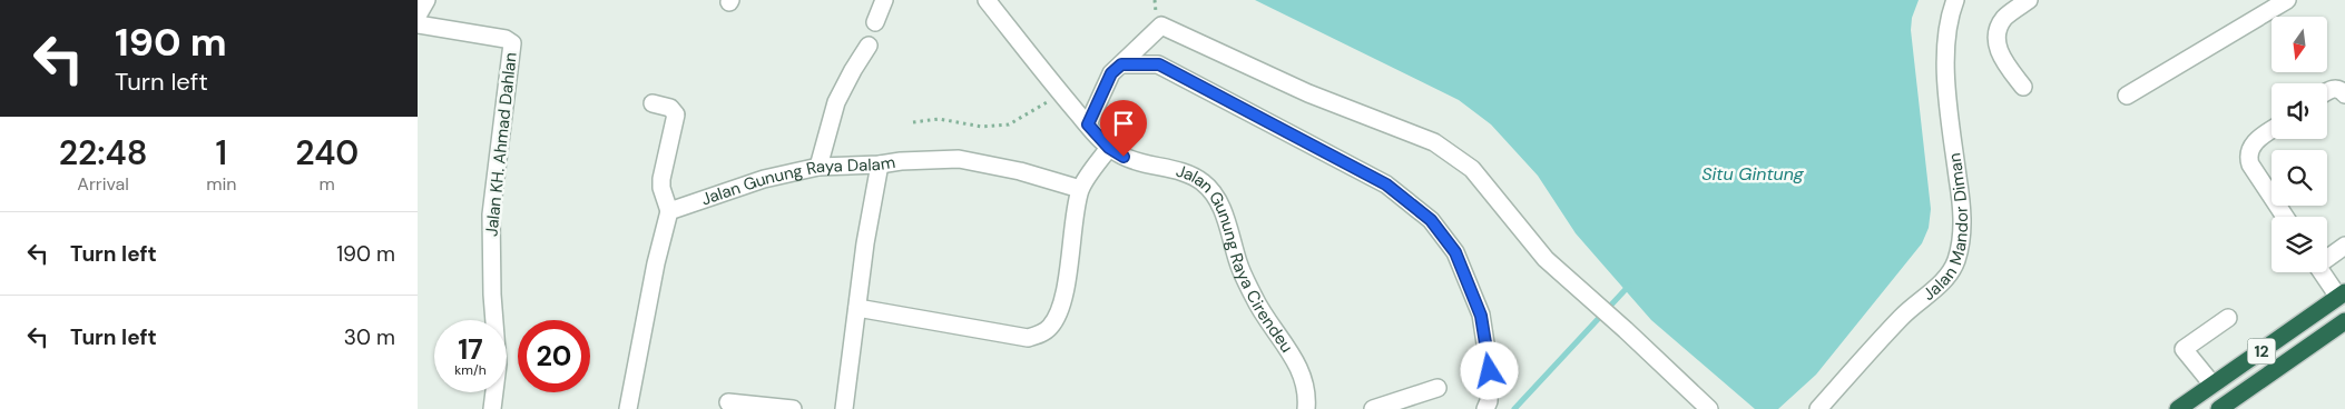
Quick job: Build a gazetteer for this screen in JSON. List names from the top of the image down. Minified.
{"streets":{"highway":["12"],"street":["Jalan KH. Ahmad Dahlan","Jalan Gunung Raya Dalam","Jalan Mandor Diman","Jalan Gunung Raya Cirendeu"]},"water":["Situ Gintung"],"north":"bottom","page":{"turn":["190 m","Turn left"],"eta":["22:48","Arrival","1","min","240","m"],"list":[{"name":"Turn left","value":"190 m"},{"name":"Turn left","value":"30 m"}],"speed":"17 km/h","limit":"20"}}
